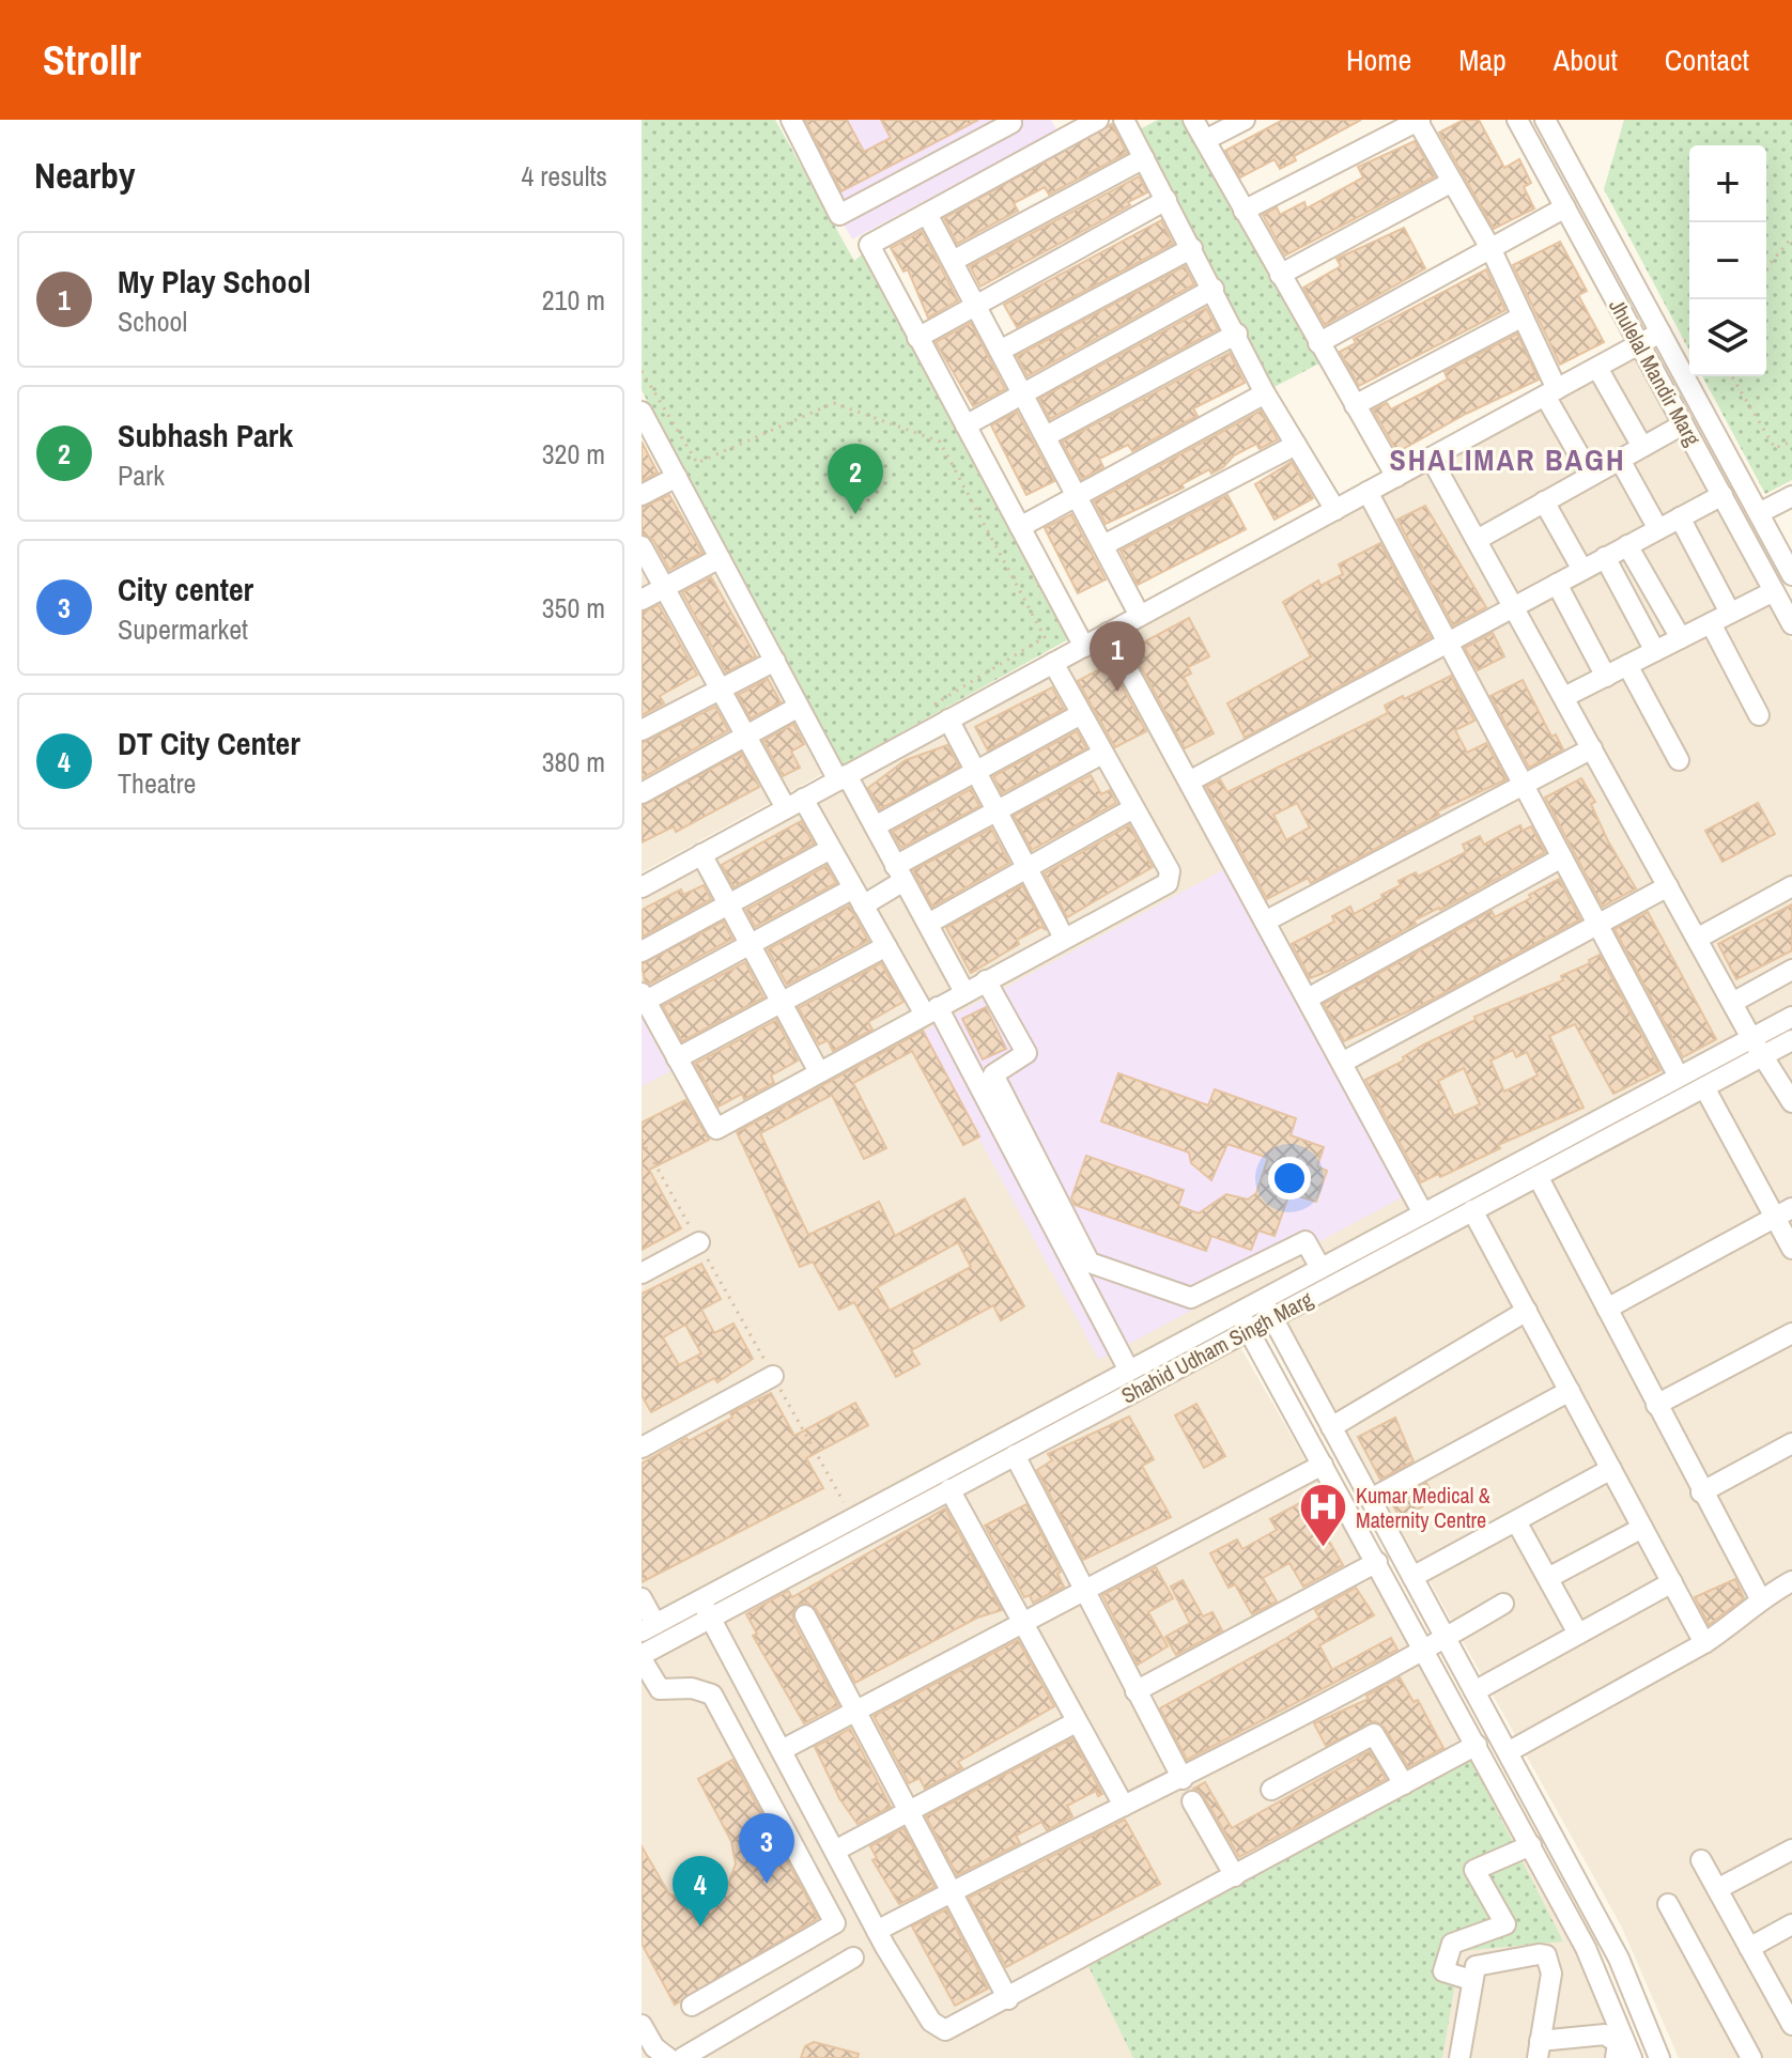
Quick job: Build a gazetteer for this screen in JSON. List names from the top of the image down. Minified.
{"streets":{"street":["Jhulelal Mandir Marg","Shahid Udham Singh Marg"]},"districts":["SHALIMAR BAGH"],"places":{"hospital":["Kumar Medical & Maternity Centre"]},"page":{"header":"Strollr","nav":["Home","Map","About","Contact"],"heading":["Nearby","4 results"],"map_buttons":["+","−"],"list":[{"mark":"1","name":"My Play School","note":"School","value":"210 m"},{"mark":"2","name":"Subhash Park","note":"Park","value":"320 m"},{"mark":"3","name":"City center","note":"Supermarket","value":"350 m"},{"mark":"4","name":"DT City Center","note":"Theatre","value":"380 m"}],"pins":["2","1","3","4"]}}
